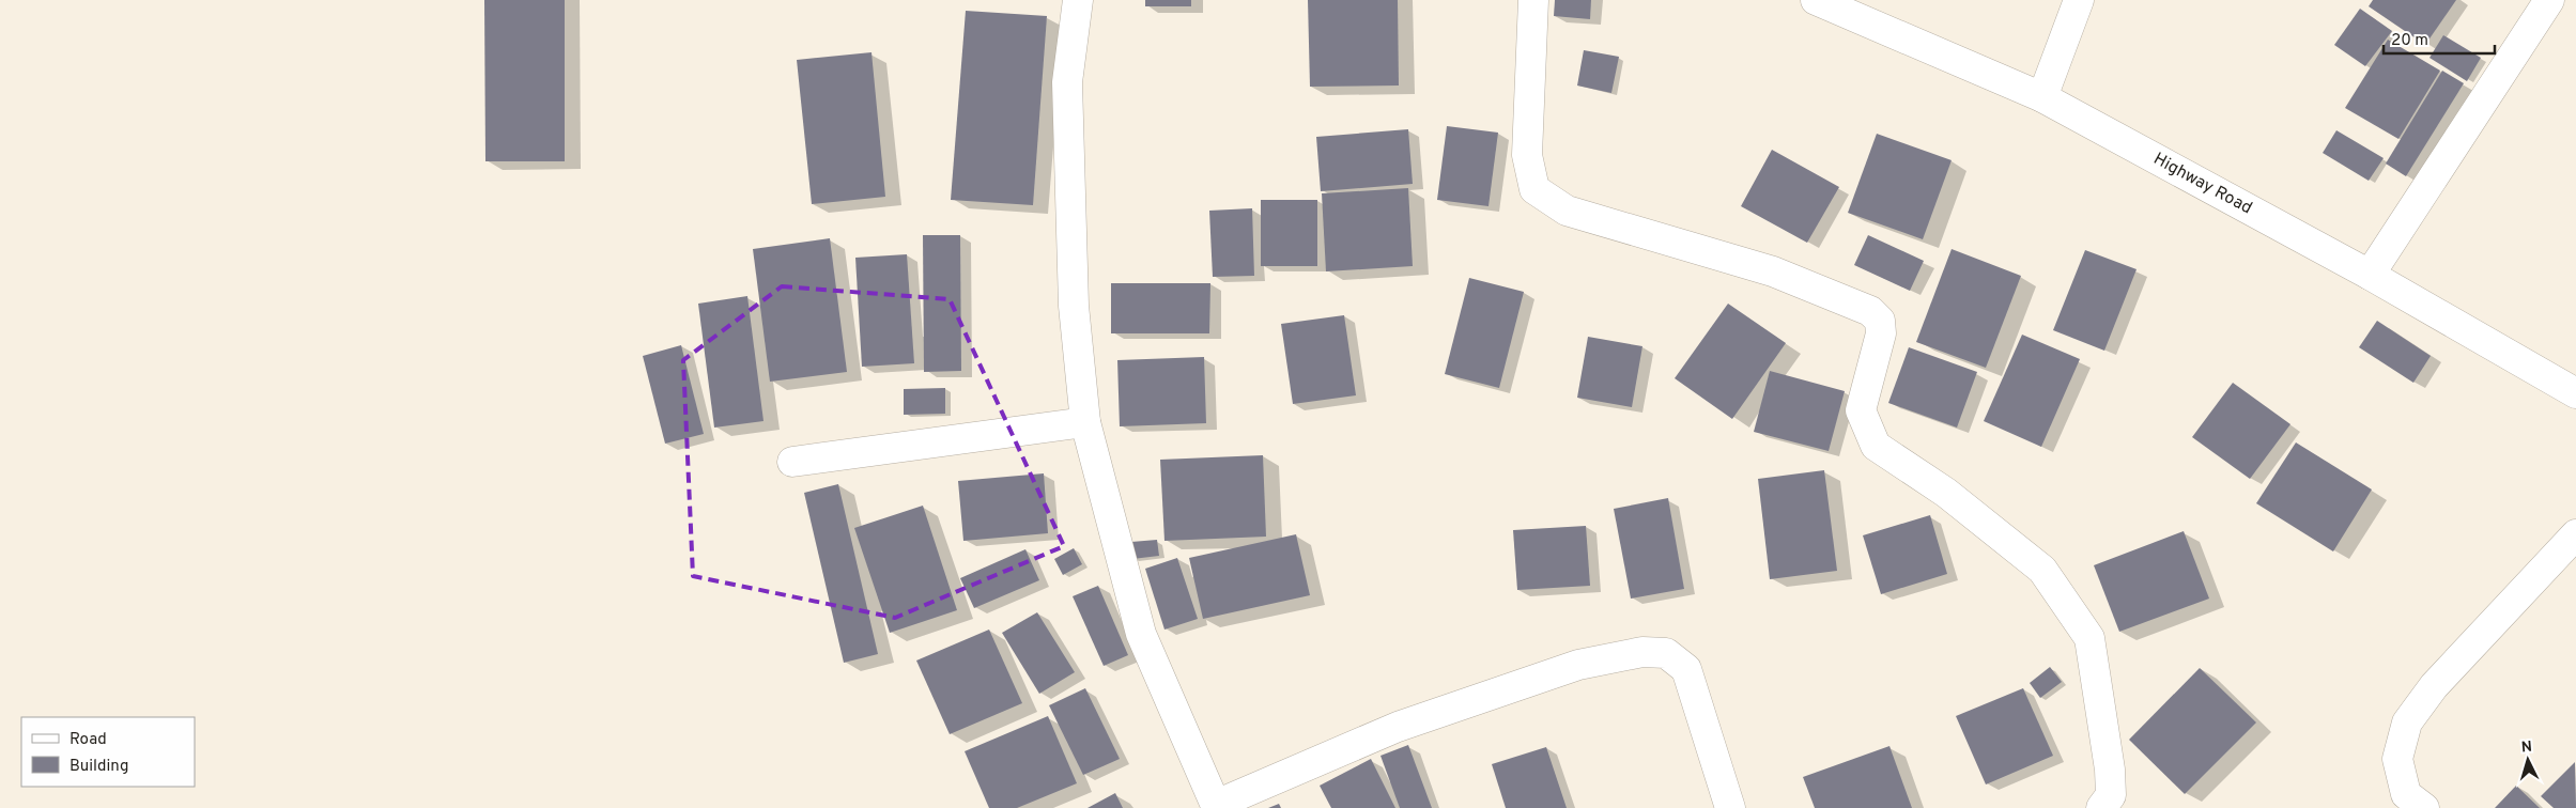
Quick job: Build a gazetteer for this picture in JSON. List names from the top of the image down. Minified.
{"streets":{"street":["Highway Road"]},"legend":["Road","Building"],"scale_bar":"20 m","north":"top"}
